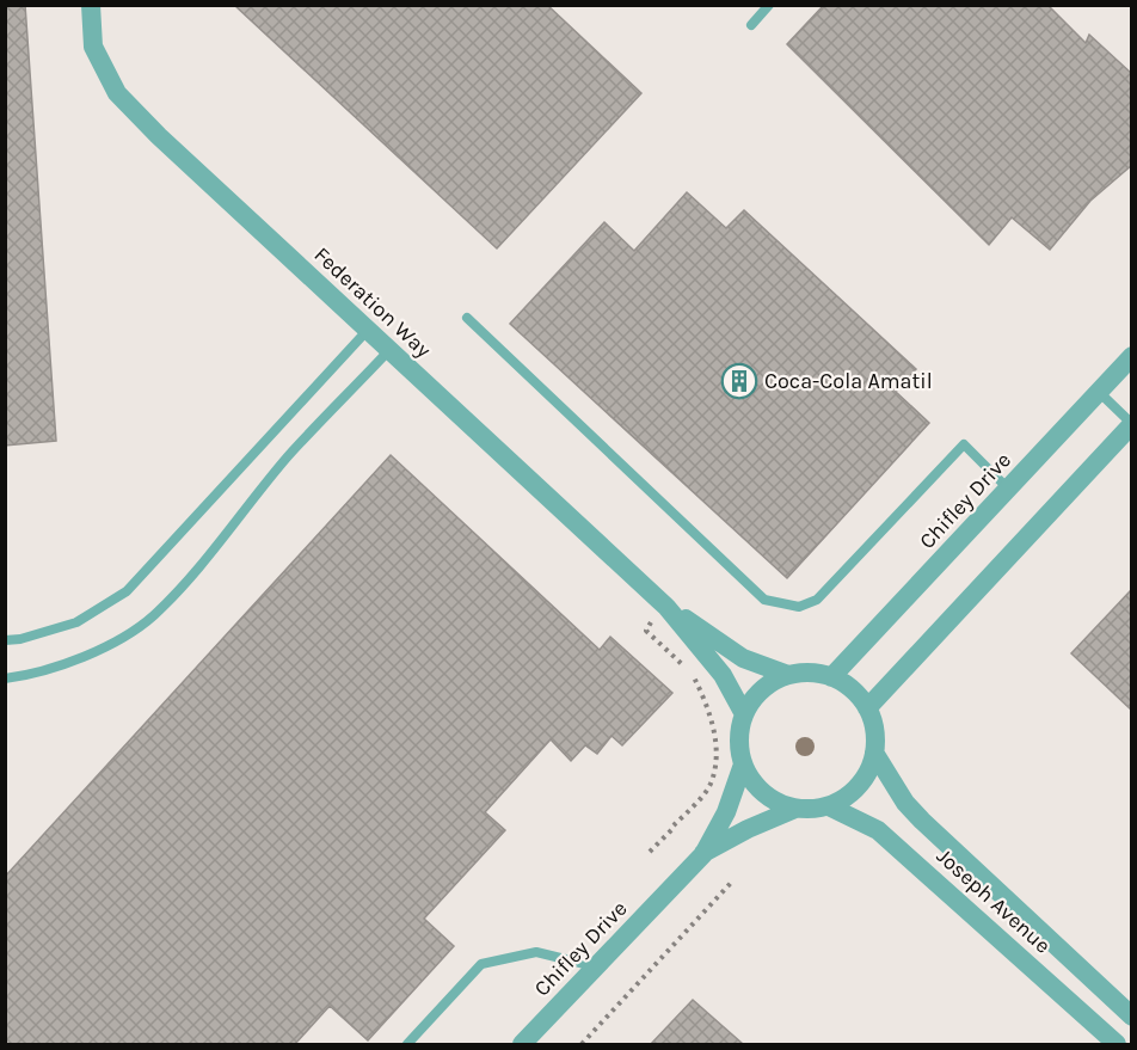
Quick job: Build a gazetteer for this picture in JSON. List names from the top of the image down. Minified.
{"streets":{"street":["Federation Way","Chifley Drive","Joseph Avenue"]},"crossings":[["Federation Way","Chifley Drive"],["Federation Way","Joseph Avenue"],["Chifley Drive","Joseph Avenue"]],"places":{"building":["Coca-Cola Amatil"]}}
